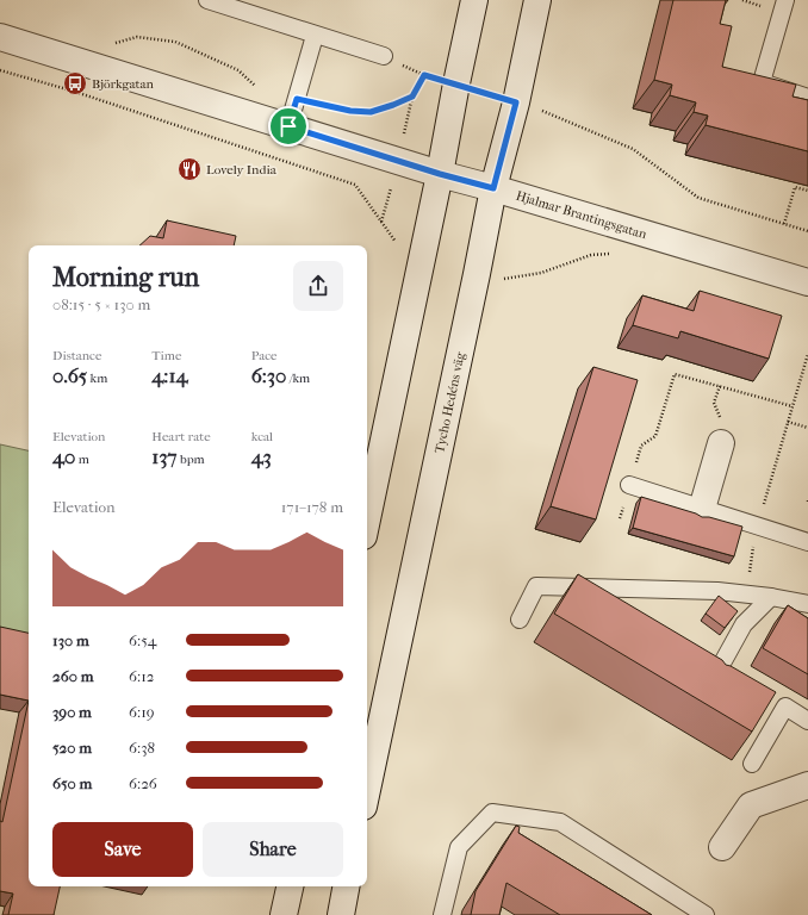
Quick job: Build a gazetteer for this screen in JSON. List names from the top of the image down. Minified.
{"streets":{"main road":["Hjalmar Brantingsgatan","Tycho Hedéns väg"]},"crossings":[["Hjalmar Brantingsgatan","Tycho Hedéns väg"]],"places":{"bus stop":["Björkgatan"],"restaurant":["Lovely India"]},"page":{"heading":["Morning run","08:15 · 5 × 130 m"],"stats":[["Distance","0.65 km"],["Time","4:14"],["Pace","6:30 /km"],["Elevation","40 m"],["Heart rate","137 bpm"],["kcal","43"]],"chart":["Elevation","171–178 m"],"list":[{"name":"130 m","note":"6:54"},{"name":"260 m","note":"6:12"},{"name":"390 m","note":"6:19"},{"name":"520 m","note":"6:38"},{"name":"650 m","note":"6:26"}],"buttons":["Save","Share"]}}
